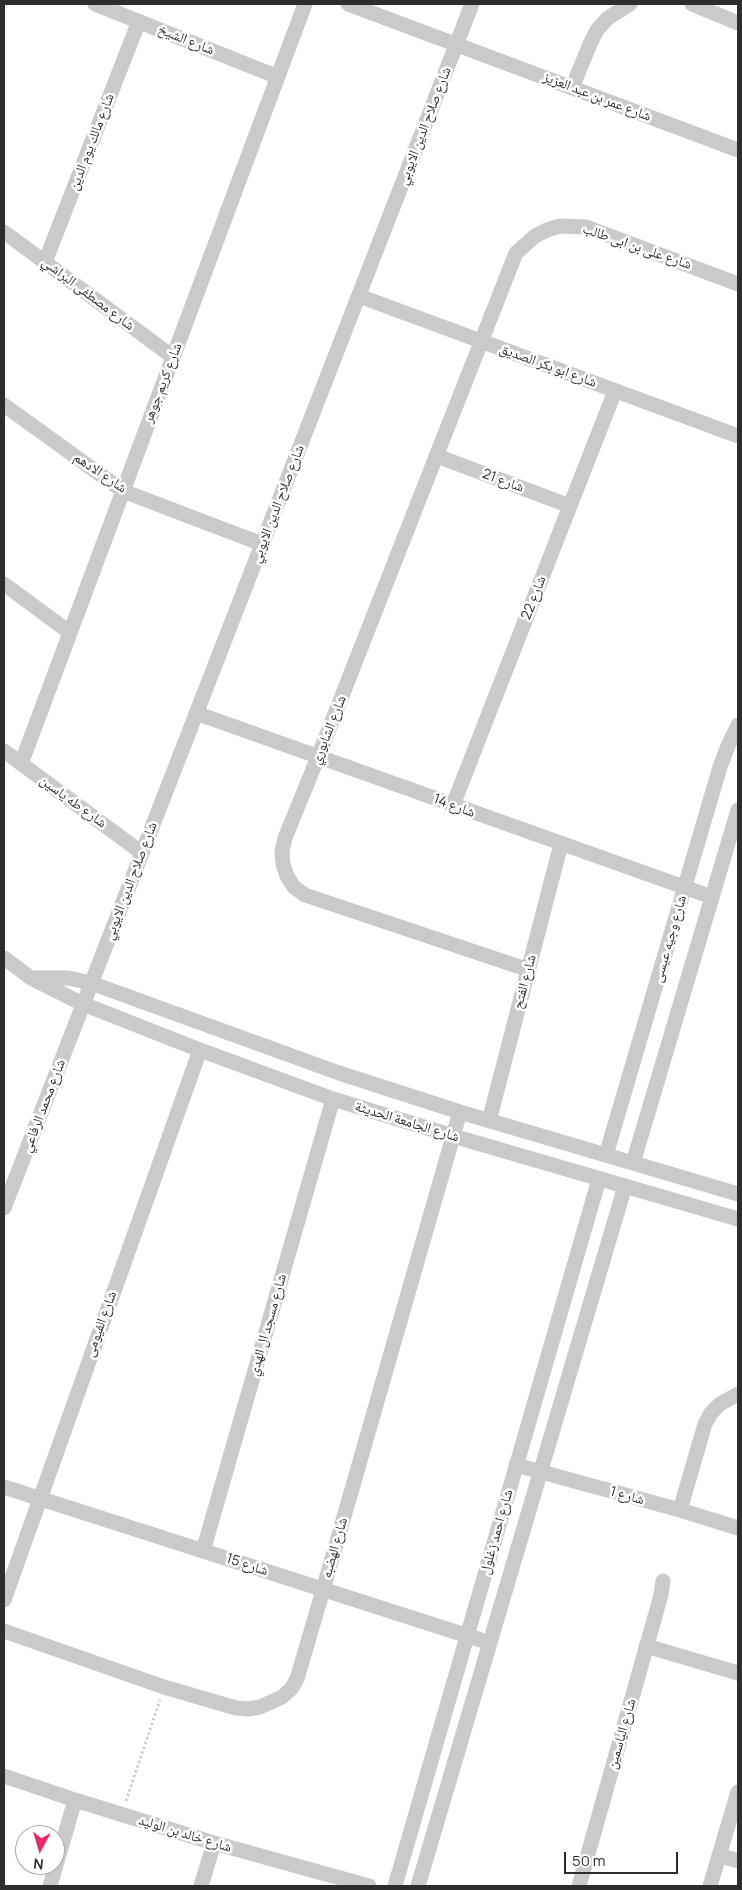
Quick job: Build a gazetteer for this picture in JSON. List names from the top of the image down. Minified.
{"streets":{"street":["شارع الشيخ","شارع عمر بن عبد العزيز","شارع صلاح الدين الايوبي","شارع مالك يوم الدين","شارع على بن ابى طالب","شارع مصطفى البراشي","شارع ابو بكر الصديق","شارع كريم جوهر","شارع الادهم","شارع 21","شارع 22","شارع الشابوري","شارع طه ياسين","شارع 14","شارع وجيه عيسى","شارع الفتح","شارع محمد الرفاعي","شارع الجامعة الحديثة","شارع الفيومى","شارع مسجد ال الهدي","شارع 1","شارع احمد زغلول","شارع الهضبه","شارع 15","شارع الياسمين","شارع خالد بن الوليد"]},"crossings":[["شارع الشيخ","شارع مالك يوم الدين"],["شارع الشيخ","شارع كريم جوهر"],["شارع عمر بن عبد العزيز","شارع صلاح الدين الايوبي"],["شارع صلاح الدين الايوبي","شارع ابو بكر الصديق"],["شارع صلاح الدين الايوبي","شارع الادهم"],["شارع صلاح الدين الايوبي","شارع طه ياسين"],["شارع صلاح الدين الايوبي","شارع 14"],["شارع صلاح الدين الايوبي","شارع محمد الرفاعي"],["شارع صلاح الدين الايوبي","شارع الجامعة الحديثة"],["شارع مالك يوم الدين","شارع مصطفى البراشي"],["شارع على بن ابى طالب","شارع ابو بكر الصديق"],["شارع على بن ابى طالب","شارع الشابوري"],["شارع مصطفى البراشي","شارع كريم جوهر"],["شارع ابو بكر الصديق","شارع 22"],["شارع ابو بكر الصديق","شارع الشابوري"],["شارع كريم جوهر","شارع الادهم"],["شارع كريم جوهر","شارع طه ياسين"],["شارع 21","شارع 22"],["شارع 21","شارع الشابوري"],["شارع 22","شارع 14"],["شارع الشابوري","شارع 14"],["شارع الشابوري","شارع الفتح"],["شارع 14","شارع وجيه عيسى"],["شارع 14","شارع الفتح"],["شارع وجيه عيسى","شارع الجامعة الحديثة"],["شارع الفتح","شارع الجامعة الحديثة"],["شارع محمد الرفاعي","شارع الجامعة الحديثة"],["شارع الجامعة الحديثة","شارع الفيومى"],["شارع الجامعة الحديثة","شارع مسجد ال الهدي"],["شارع الجامعة الحديثة","شارع احمد زغلول"],["شارع الجامعة الحديثة","شارع الهضبه"],["شارع الفيومى","شارع 15"],["شارع مسجد ال الهدي","شارع 15"],["شارع 1","شارع احمد زغلول"],["شارع احمد زغلول","شارع 15"],["شارع الهضبه","شارع 15"]],"scale_bar":"50 m","north":"bottom"}
